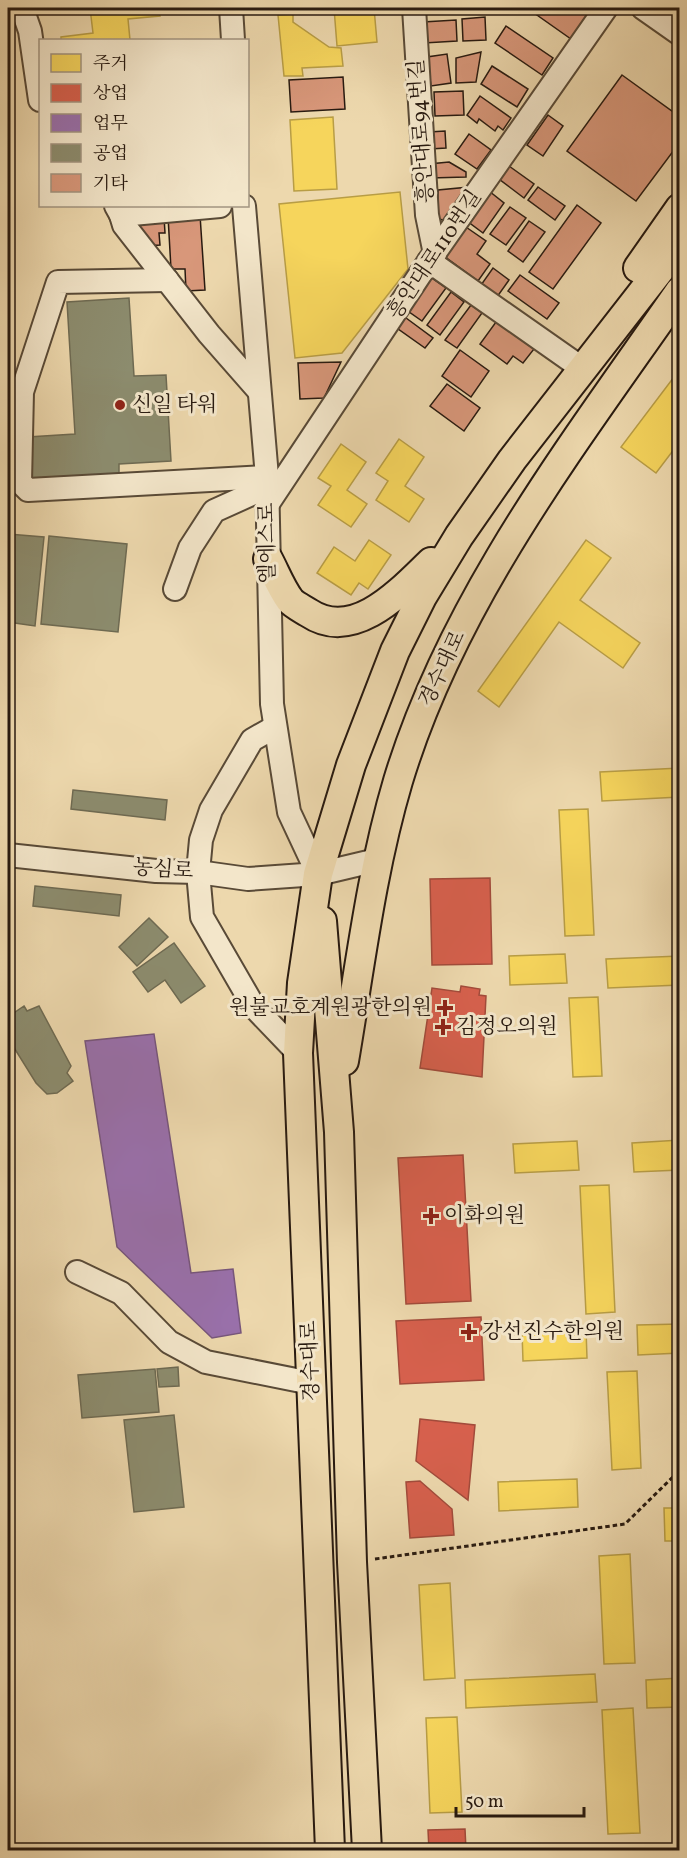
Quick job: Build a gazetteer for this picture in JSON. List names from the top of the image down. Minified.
{"streets":{"main road":["경수대로"],"street":["흥안대로94번길","흥안대로110번길","엘에스로","농심로"]},"crossings":[["흥안대로94번길","흥안대로110번길"],["흥안대로110번길","엘에스로"],["엘에스로","경수대로"],["엘에스로","농심로"],["경수대로","농심로"]],"places":{"other":["신일 타워"],"health":["원불교호계원광한의원","김정오의원","이화의원","강선진수한의원"]},"legend":["주거","상업","업무","공업","기타"],"scale_bar":"50 m"}
